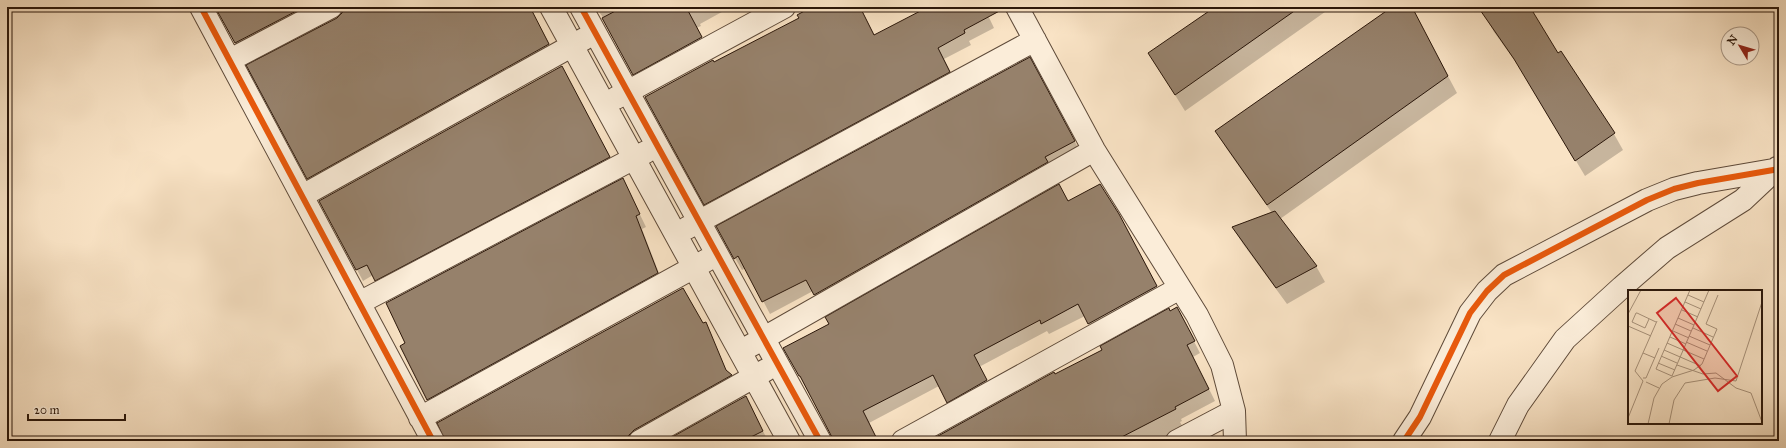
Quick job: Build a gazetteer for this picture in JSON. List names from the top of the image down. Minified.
{"scale_bar":"20 m","north":"top left"}
